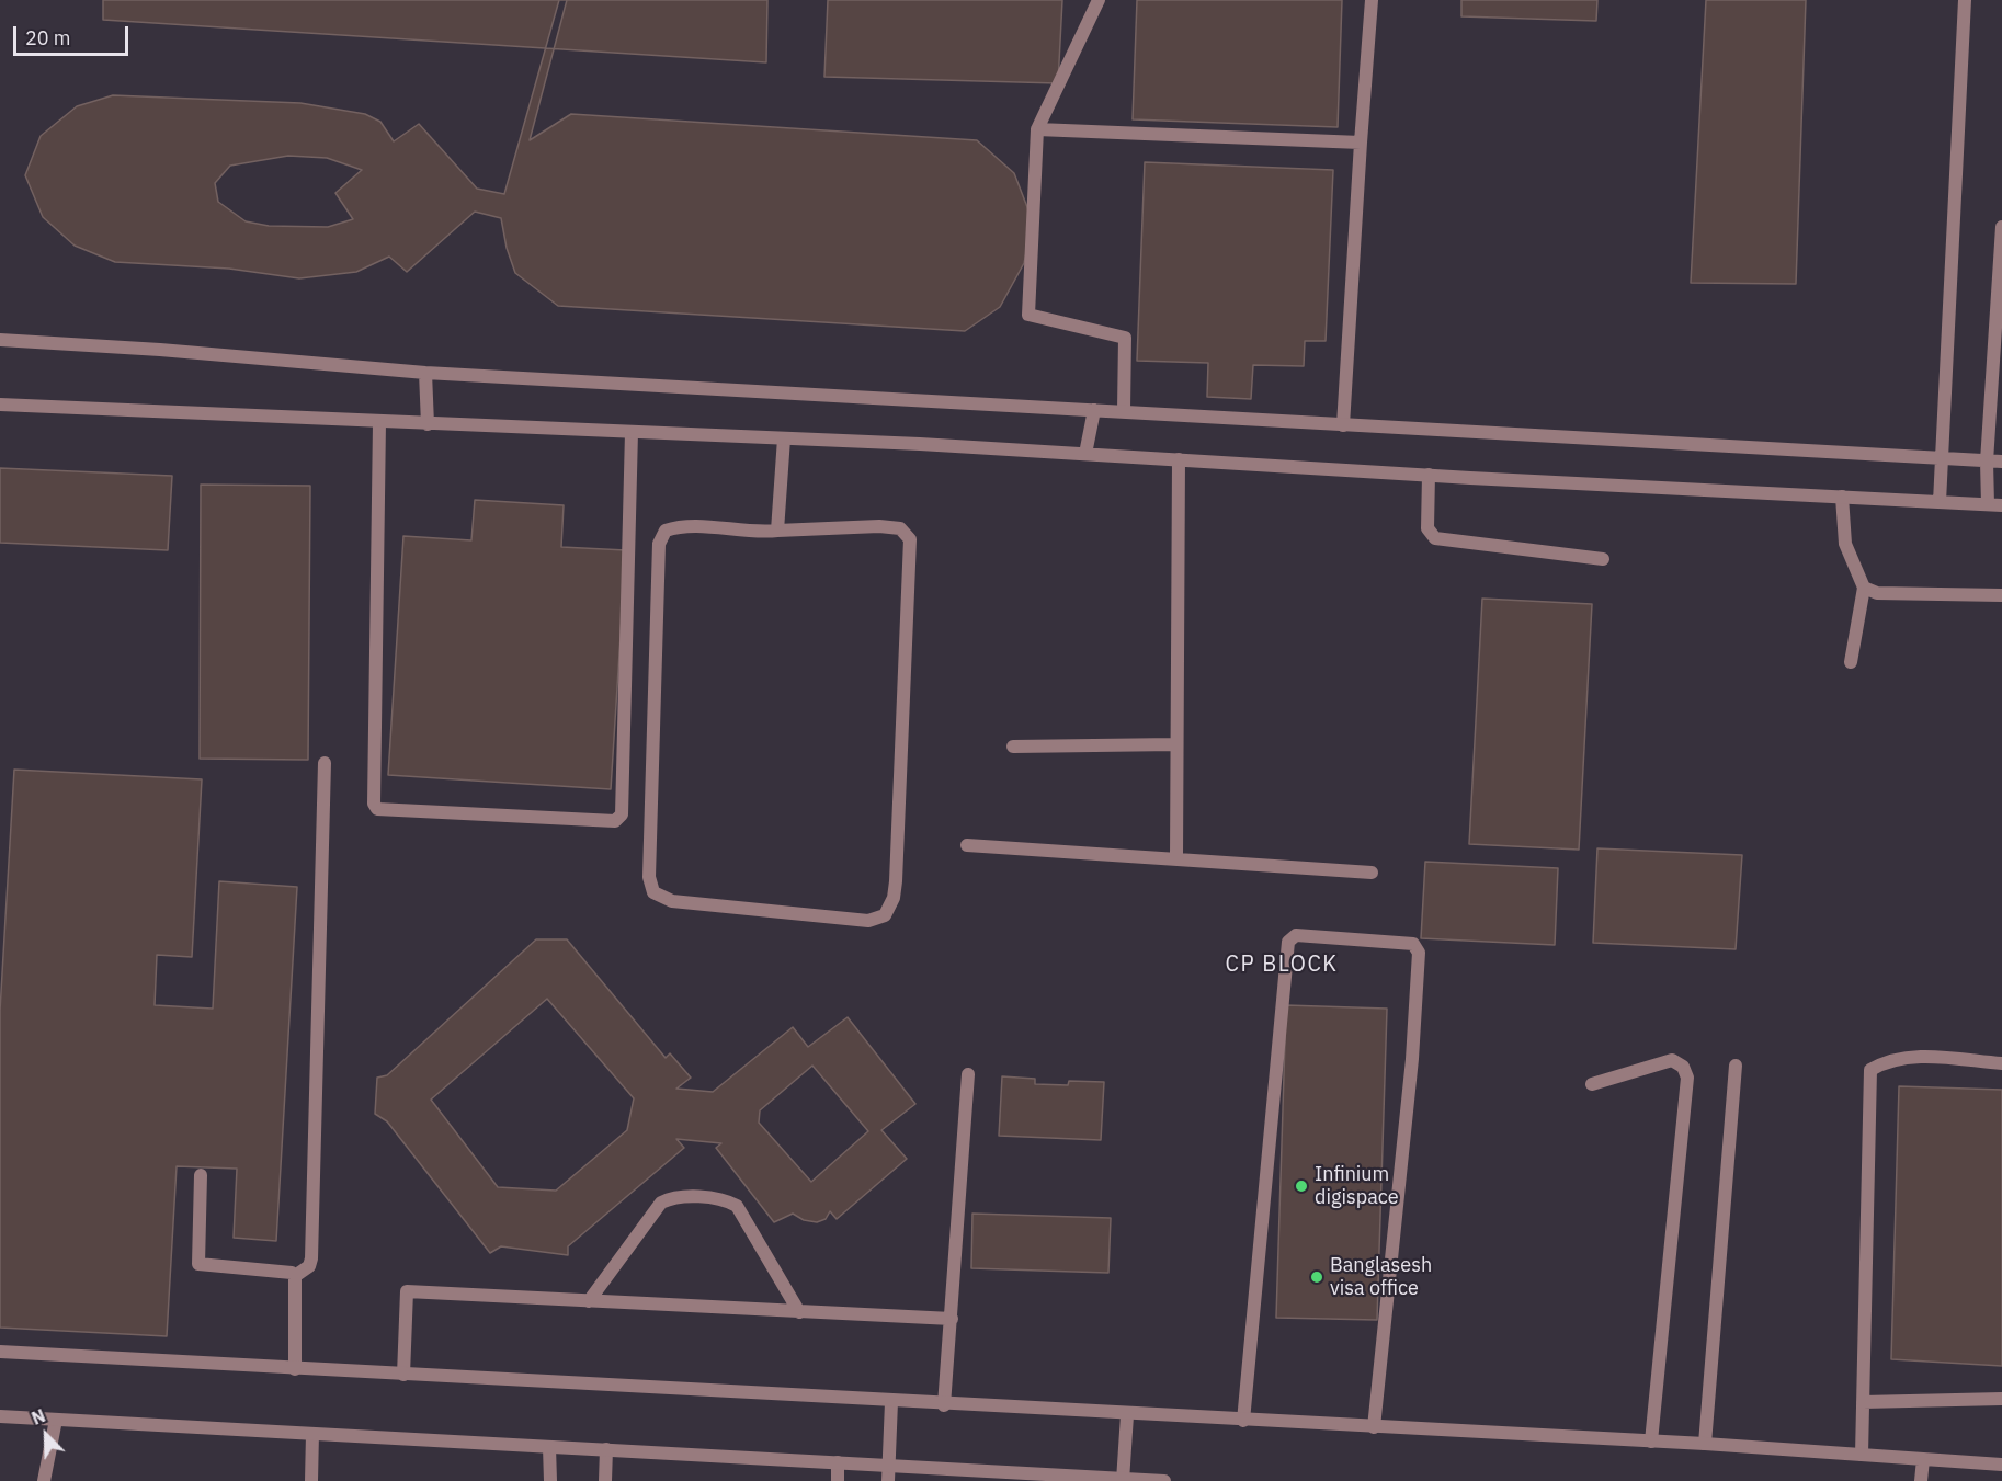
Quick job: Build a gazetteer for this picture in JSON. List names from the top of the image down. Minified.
{"districts":["CP BLOCK"],"places":["Infinium digispace","Banglasesh visa office"],"scale_bar":"20 m","north":"top left"}
